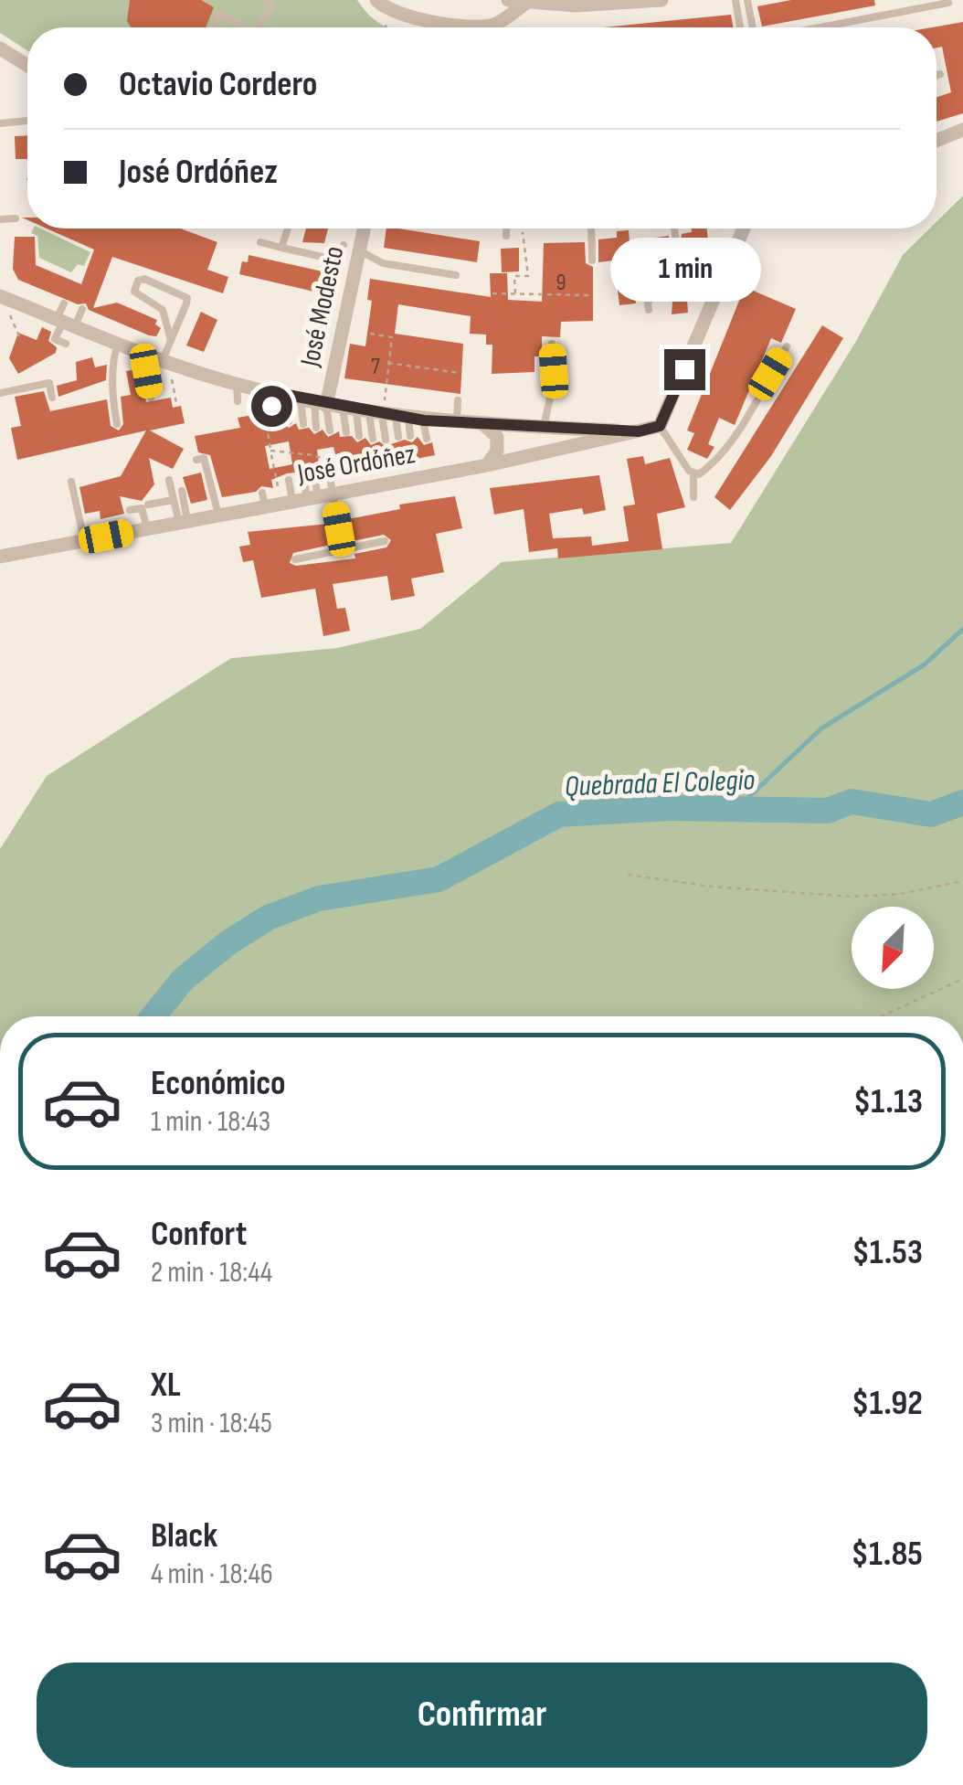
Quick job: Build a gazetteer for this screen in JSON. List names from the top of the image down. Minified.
{"streets":{"street":["José Modesto","José Ordóñez"]},"water":["Quebrada El Colegio"],"house_numbers":["9","7"],"north":"bottom left","page":{"banner":["Octavio Cordero","José Ordóñez"],"bubble":"1 min","list":[{"name":"Económico","note":"1 min · 18:43","value":"$1.13"},{"name":"Confort","note":"2 min · 18:44","value":"$1.53"},{"name":"XL","note":"3 min · 18:45","value":"$1.92"},{"name":"Black","note":"4 min · 18:46","value":"$1.85"}],"buttons":"Confirmar"}}
